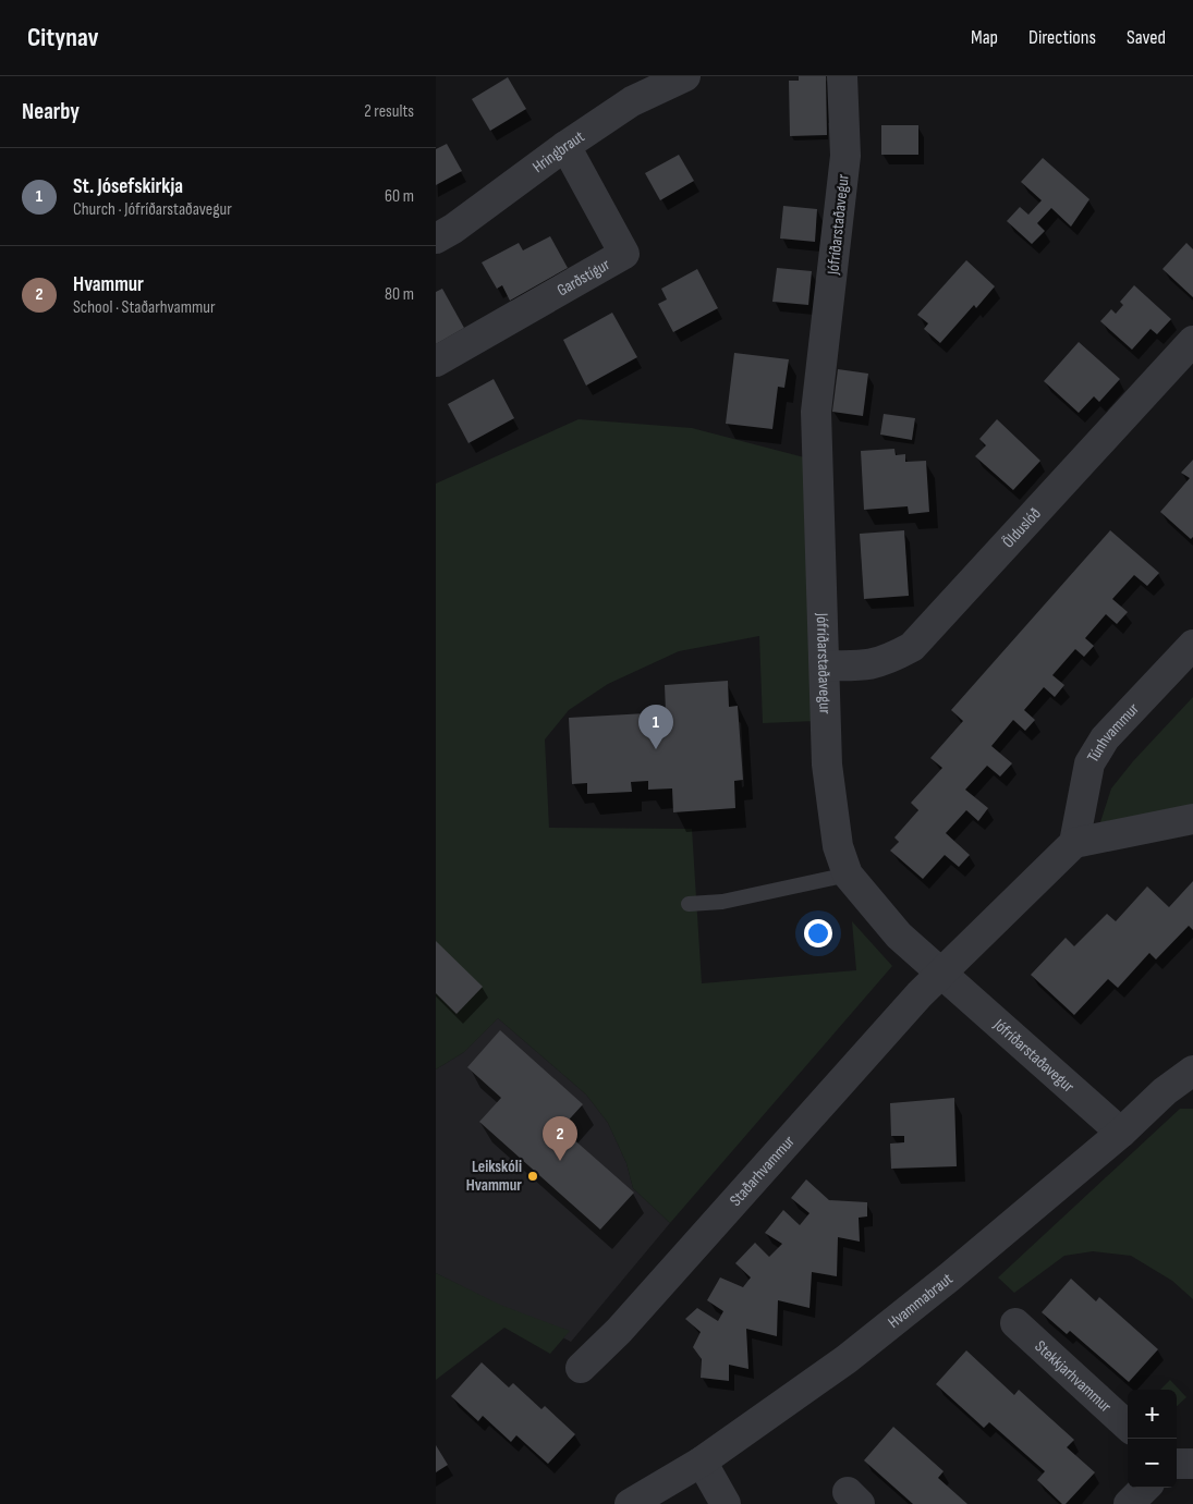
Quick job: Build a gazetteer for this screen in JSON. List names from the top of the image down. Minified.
{"streets":{"street":["Hringbraut","Jófríðarstaðavegur","Garðstígur","Ölduslóð","Túnhvammur","Staðarhvammur","Hvammabraut","Stekkjarhvammur"]},"crossings":[["Hringbraut","Garðstígur"],["Jófríðarstaðavegur","Ölduslóð"],["Jófríðarstaðavegur","Staðarhvammur"],["Jófríðarstaðavegur","Hvammabraut"]],"places":["Leikskóli Hvammur"],"page":{"header":"Citynav","nav":["Map","Directions","Saved"],"heading":["Nearby","2 results"],"list":[{"mark":"1","name":"St. Jósefskirkja","note":"Church · Jófríðarstaðavegur","value":"60 m"},{"mark":"2","name":"Hvammur","note":"School · Staðarhvammur","value":"80 m"}],"pins":["1","2"],"map_buttons":["+","−"]}}
